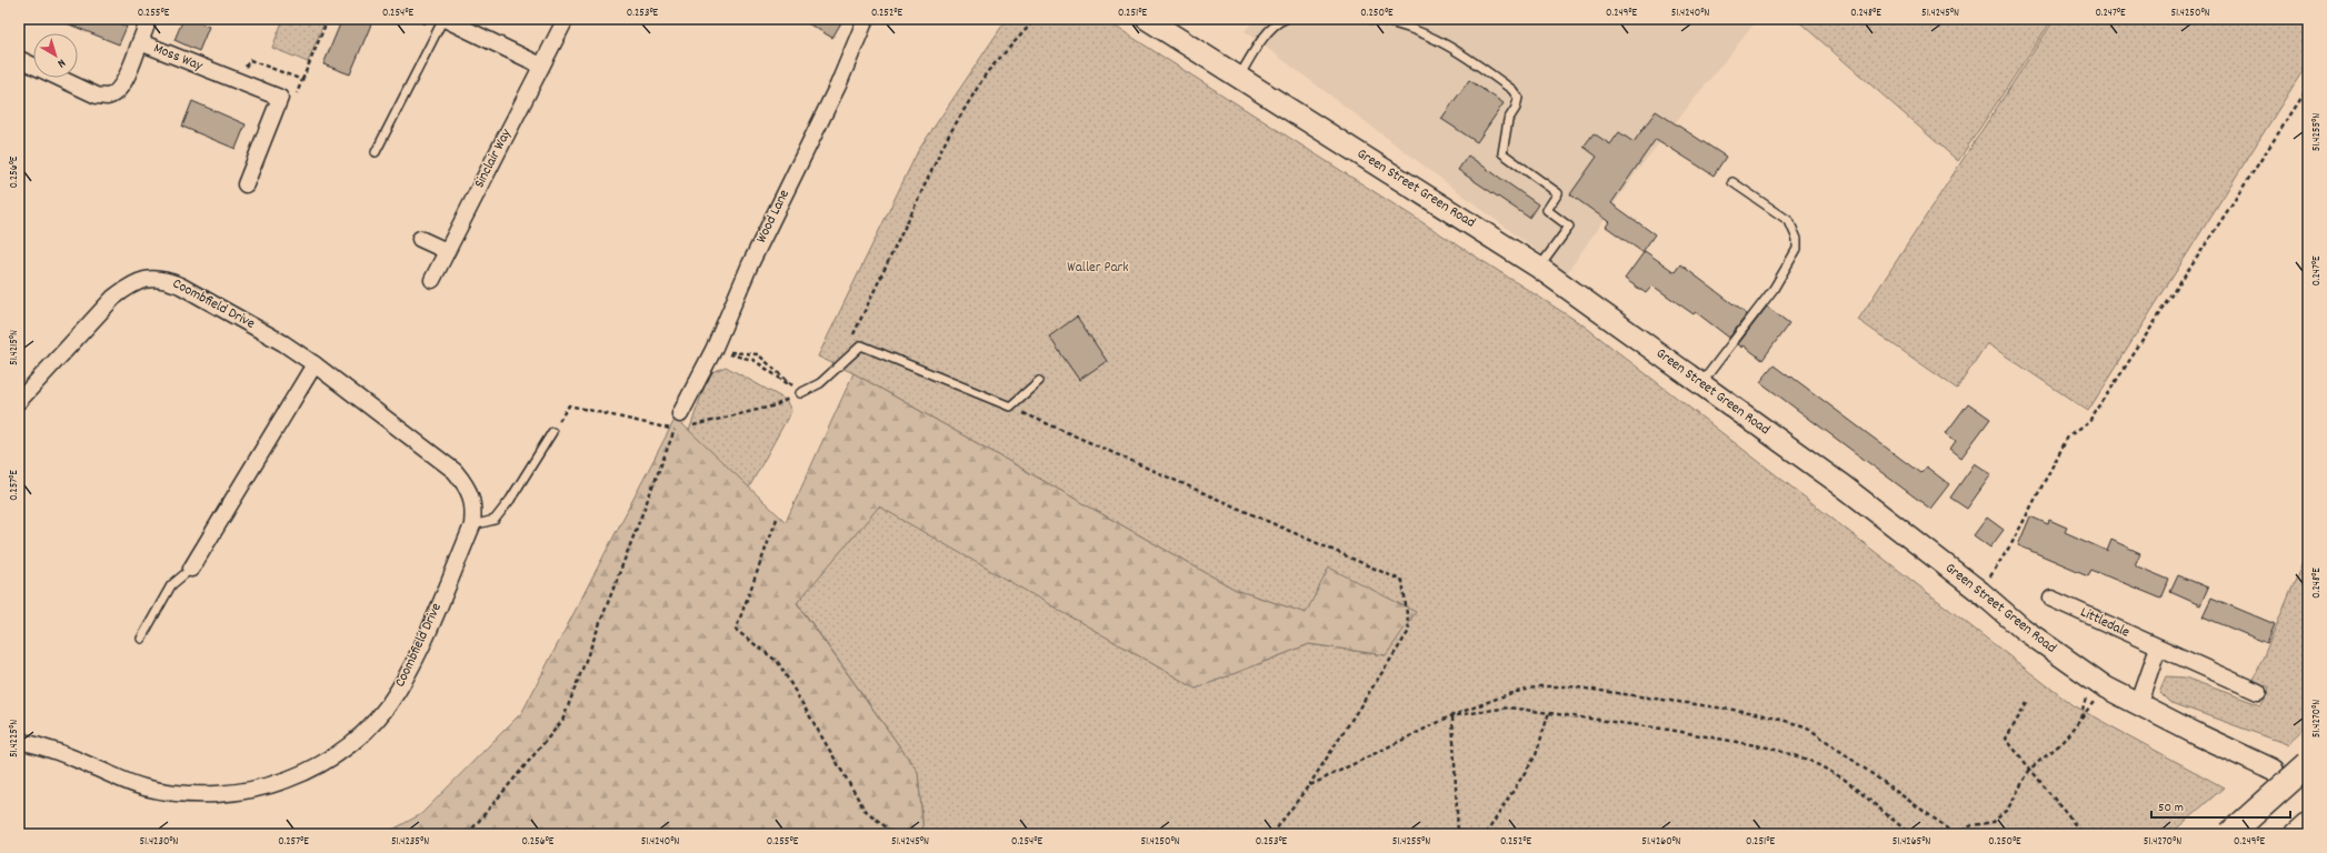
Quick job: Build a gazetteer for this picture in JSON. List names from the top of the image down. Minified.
{"streets":{"main road":["Green Street Green Road"],"street":["Moss Way","Sinclair Way","Wood Lane","Coombfield Drive","Littledale"]},"parks":["Waller Park"],"scale_bar":"50 m","north":"bottom right","coordinates":["0.255°E","0.254°E","0.253°E","0.252°E","0.251°E","0.250°E","0.249°E","51.4240°N","0.248°E","51.4245°N","0.247°E","51.4250°N","51.4255°N","0.256°E","51.4215°N","0.257°E","51.4270°N","51.4225°N","51.4230°N","51.4235°N","51.4260°N","51.4265°N"]}
